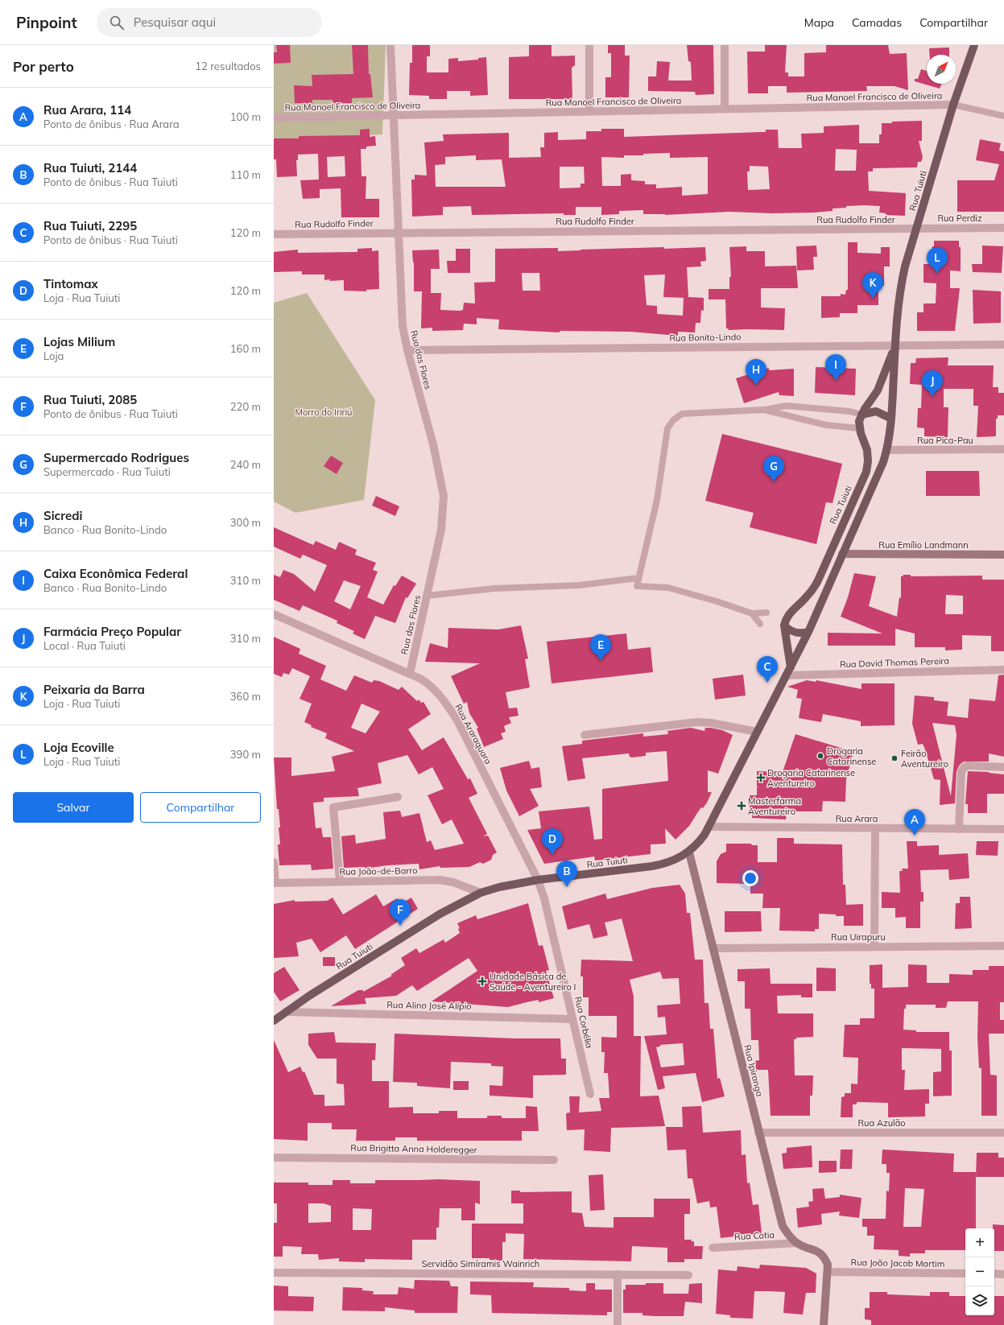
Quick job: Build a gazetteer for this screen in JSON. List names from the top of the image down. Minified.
{"streets":{"main road":["Rua Tuiuti"],"street":["Rua Manoel Francisco de Oliveira","Rua Perdiz","Rua Rudolfo Finder","Rua Bonito-Lindo","Rua das Flores","Rua Pica-Pau","Rua Emílio Landmann","Rua David Thomas Pereira","Rua Araraquara","Rua Arara","Rua João-de-Barro","Rua Uirapuru","Rua Alino José Alípio","Rua Corbélia","Rua Ipiranga","Rua Azulão","Rua Brigitta Anna Holderegger","Rua Cotia","Rua João Jacob Martim","Servidão Simíramis Wainrich"]},"crossings":[["Rua Manoel Francisco de Oliveira","Rua Tuiuti"],["Rua Manoel Francisco de Oliveira","Rua das Flores"],["Rua Tuiuti","Rua Perdiz"],["Rua Tuiuti","Rua Rudolfo Finder"],["Rua Tuiuti","Rua Bonito-Lindo"],["Rua Tuiuti","Rua Pica-Pau"],["Rua Tuiuti","Rua Emílio Landmann"],["Rua Tuiuti","Rua David Thomas Pereira"],["Rua Tuiuti","Rua Araraquara"],["Rua Tuiuti","Rua Arara"],["Rua Tuiuti","Rua João-de-Barro"],["Rua Tuiuti","Rua Alino José Alípio"],["Rua Tuiuti","Rua Corbélia"],["Rua Tuiuti","Rua Ipiranga"],["Rua Perdiz","Rua Rudolfo Finder"],["Rua Rudolfo Finder","Rua das Flores"],["Rua Bonito-Lindo","Rua das Flores"],["Rua das Flores","Rua Araraquara"],["Rua Araraquara","Rua Corbélia"],["Rua Uirapuru","Rua Ipiranga"],["Rua Alino José Alípio","Rua Corbélia"],["Rua Ipiranga","Rua Azulão"],["Rua Ipiranga","Rua Cotia"],["Rua Ipiranga","Rua João Jacob Martim"]],"parks":["Morro do Iririú"],"places":{"other":["Drogaria Catarinense","Feirão Aventureiro"],"health":["Drogaria Catarinense Aventureiro","Masterfarma Aventureiro","Unidade Básica de Saúde - Aventureiro I"]},"north":"top right","page":{"header":"Pinpoint","search":"Pesquisar aqui","nav":["Mapa","Camadas","Compartilhar"],"heading":["Por perto","12 resultados"],"list":[{"mark":"A","name":"Rua Arara, 114","note":"Ponto de ônibus · Rua Arara","value":"100 m"},{"mark":"B","name":"Rua Tuiuti, 2144","note":"Ponto de ônibus · Rua Tuiuti","value":"110 m"},{"mark":"C","name":"Rua Tuiuti, 2295","note":"Ponto de ônibus · Rua Tuiuti","value":"120 m"},{"mark":"D","name":"Tintomax","note":"Loja · Rua Tuiuti","value":"120 m"},{"mark":"E","name":"Lojas Milium","note":"Loja","value":"160 m"},{"mark":"F","name":"Rua Tuiuti, 2085","note":"Ponto de ônibus · Rua Tuiuti","value":"220 m"},{"mark":"G","name":"Supermercado Rodrigues","note":"Supermercado · Rua Tuiuti","value":"240 m"},{"mark":"H","name":"Sicredi","note":"Banco · Rua Bonito-Lindo","value":"300 m"},{"mark":"I","name":"Caixa Econômica Federal","note":"Banco · Rua Bonito-Lindo","value":"310 m"},{"mark":"J","name":"Farmácia Preço Popular","note":"Local · Rua Tuiuti","value":"310 m"},{"mark":"K","name":"Peixaria da Barra","note":"Loja · Rua Tuiuti","value":"360 m"},{"mark":"L","name":"Loja Ecoville","note":"Loja · Rua Tuiuti","value":"390 m"}],"pins":["L","K","I","H","J","G","E","C","A","D","B","F"],"buttons":["Salvar","Compartilhar"],"map_buttons":["+","−"]}}
